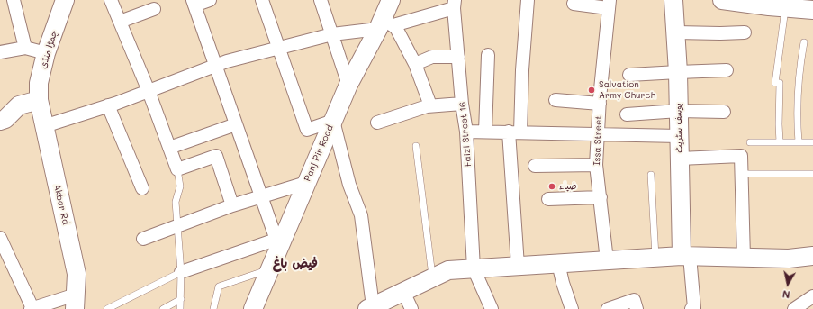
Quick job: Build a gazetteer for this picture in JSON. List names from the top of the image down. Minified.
{"streets":{"street":["چمڑا منڈی","یوسف سٹریٹ","Faizi Street 16","Issa Street","Panj Pir Road","Akbar Rd"]},"crossings":[["چمڑا منڈی","Akbar Rd"]],"districts":["فیض باغ"],"places":["Salvation Army Church","ضیاء"],"north":"bottom"}
